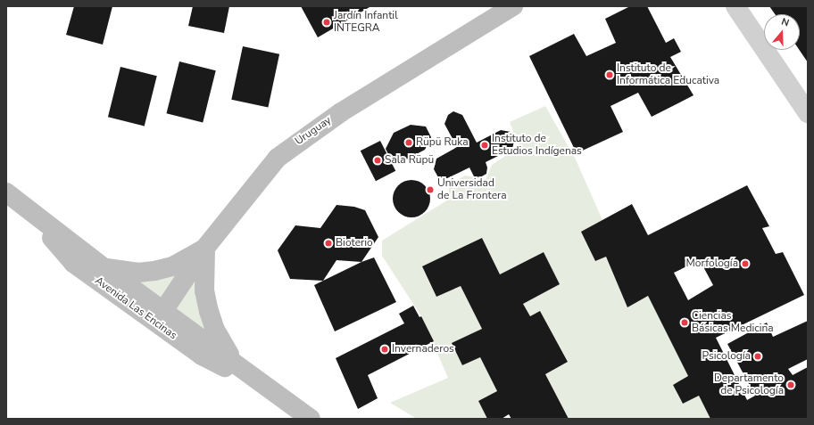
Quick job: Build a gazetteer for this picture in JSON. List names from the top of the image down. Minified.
{"streets":{"main road":["Uruguay","Avenida Las Encinas"]},"crossings":[["Uruguay","Avenida Las Encinas"]],"places":["Jardín Infantil INTEGRA","Instituto de Informática Educativa","Rüpü Ruka","Instituto de Estudios Indígenas","Sala Rüpü","Universidad de La Frontera","Bioterio","Morfología","Ciencias Básicas Medicina","Invernaderos","Psicología","Departamento de Psicología"],"north":"top"}
